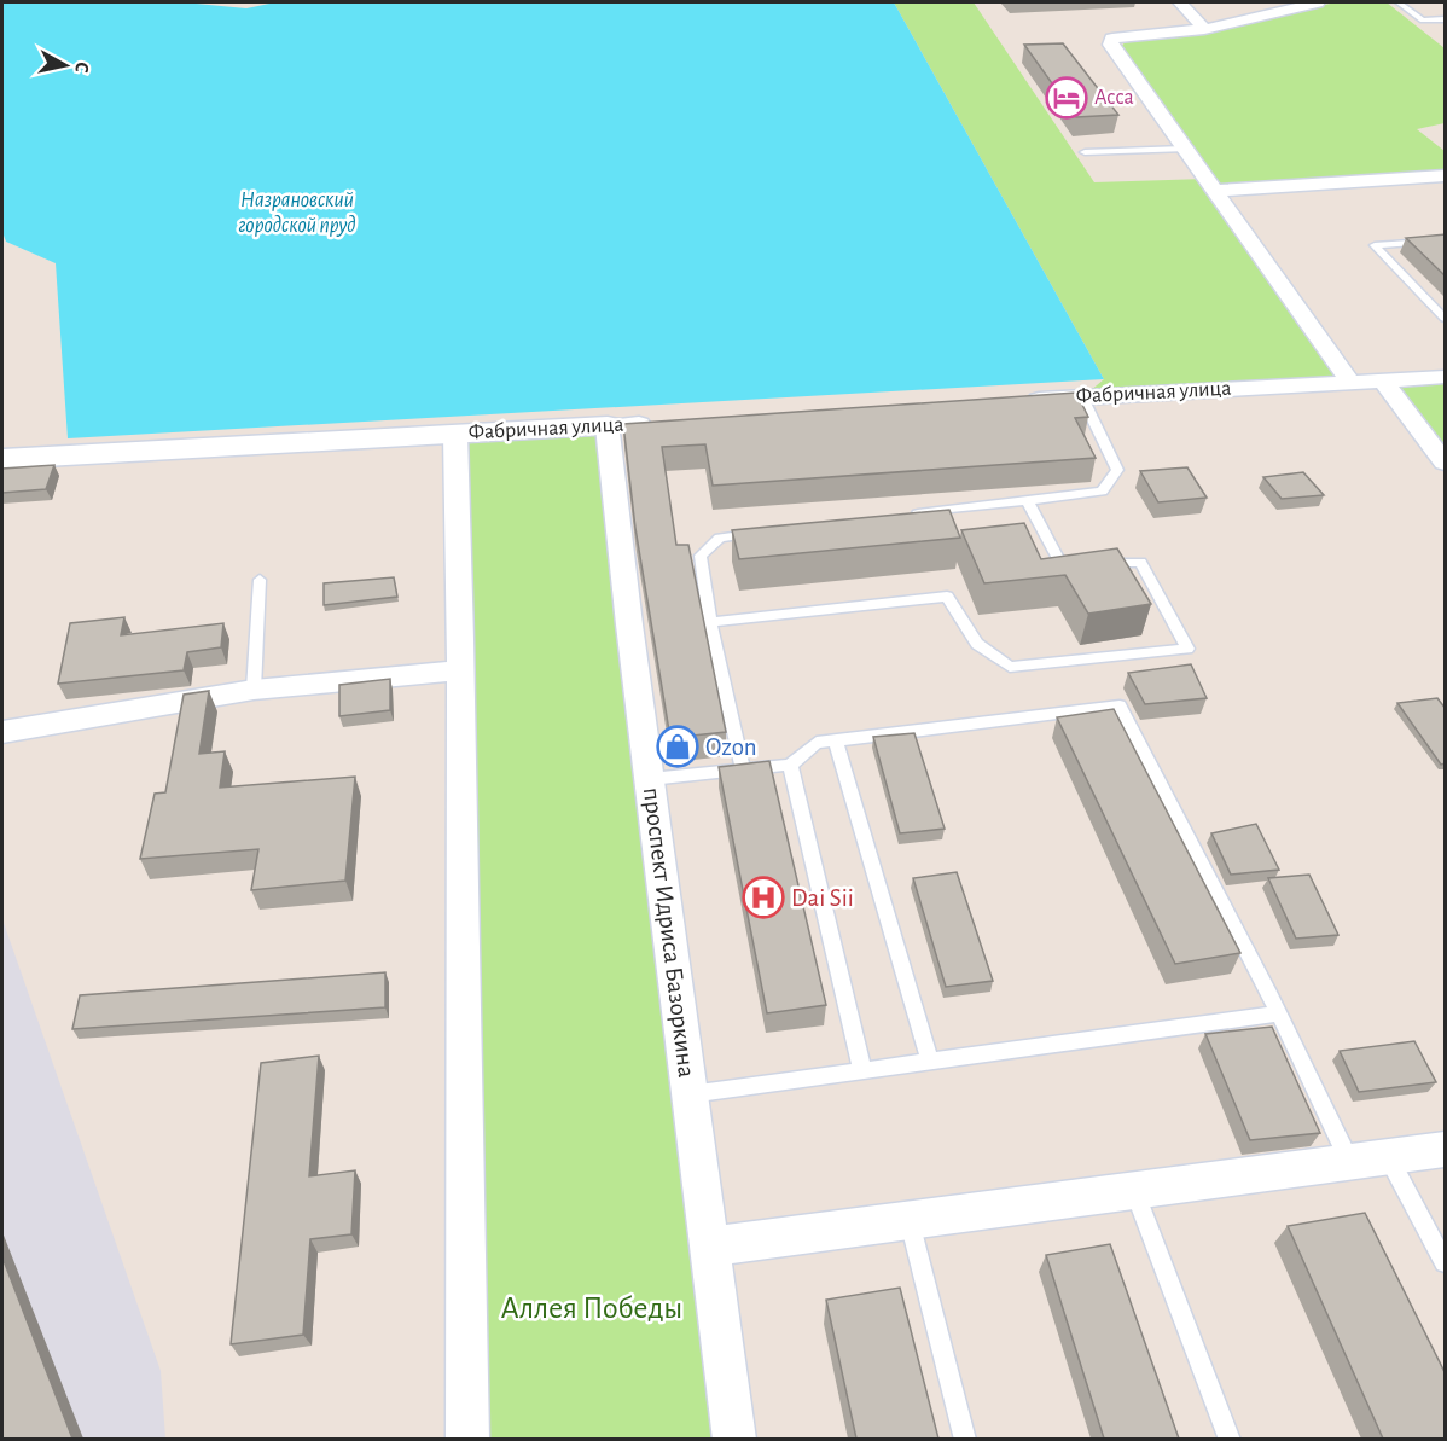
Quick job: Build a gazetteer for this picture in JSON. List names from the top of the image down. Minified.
{"streets":{"street":["Фабричная улица","проспект Идриса Базоркина"]},"crossings":[["Фабричная улица","проспект Идриса Базоркина"]],"water":["Назрановский городской пруд"],"parks":["Аллея Победы"],"places":{"hotel":["Асса"],"shop":["Ozon"],"hospital":["Dai Sii"]},"north":"right"}
